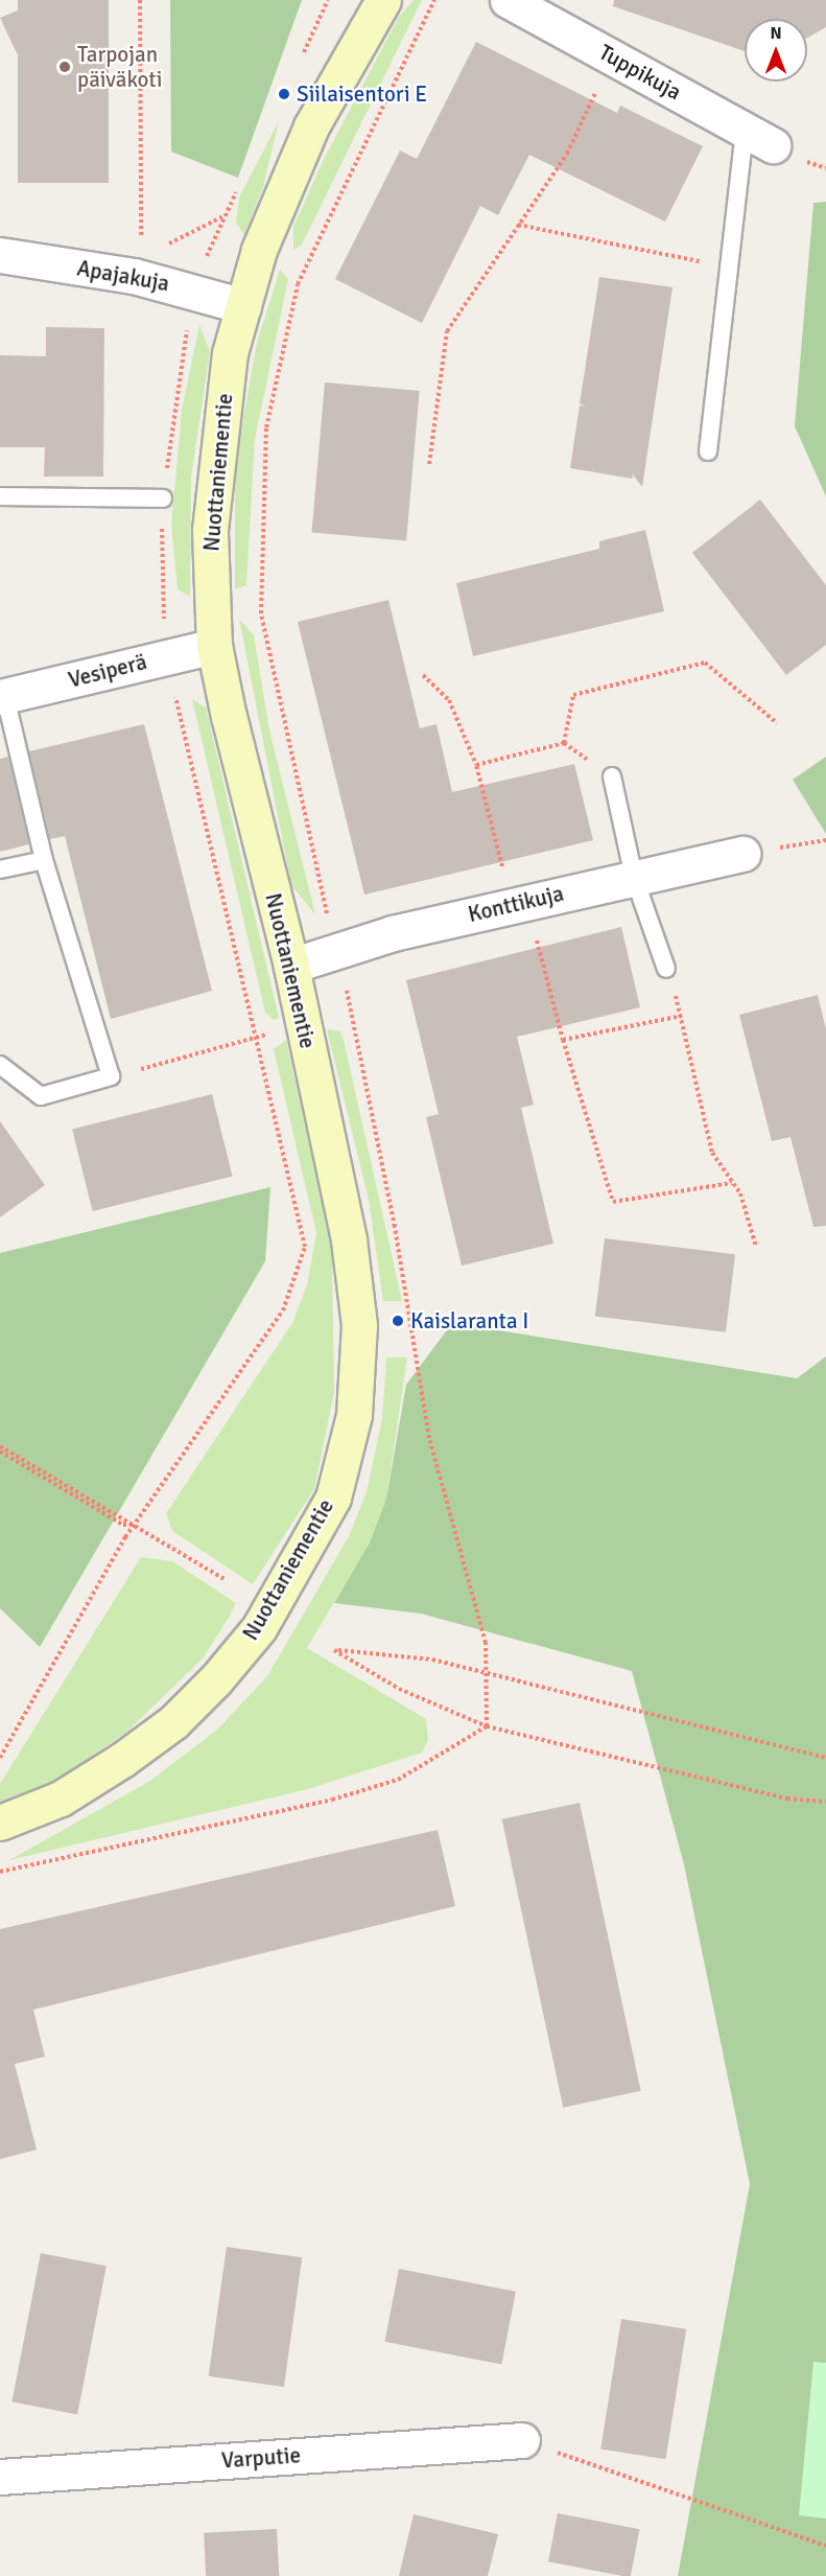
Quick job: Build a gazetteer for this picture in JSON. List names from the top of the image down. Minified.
{"streets":{"street":["Tuppikuja","Apajakuja","Nuottaniementie","Vesiperä","Konttikuja","Varputie"]},"crossings":[["Apajakuja","Nuottaniementie"],["Nuottaniementie","Vesiperä"],["Nuottaniementie","Konttikuja"]],"places":["Tarpojan päiväkoti","Siilaisentori E","Kaislaranta I"],"north":"top"}
